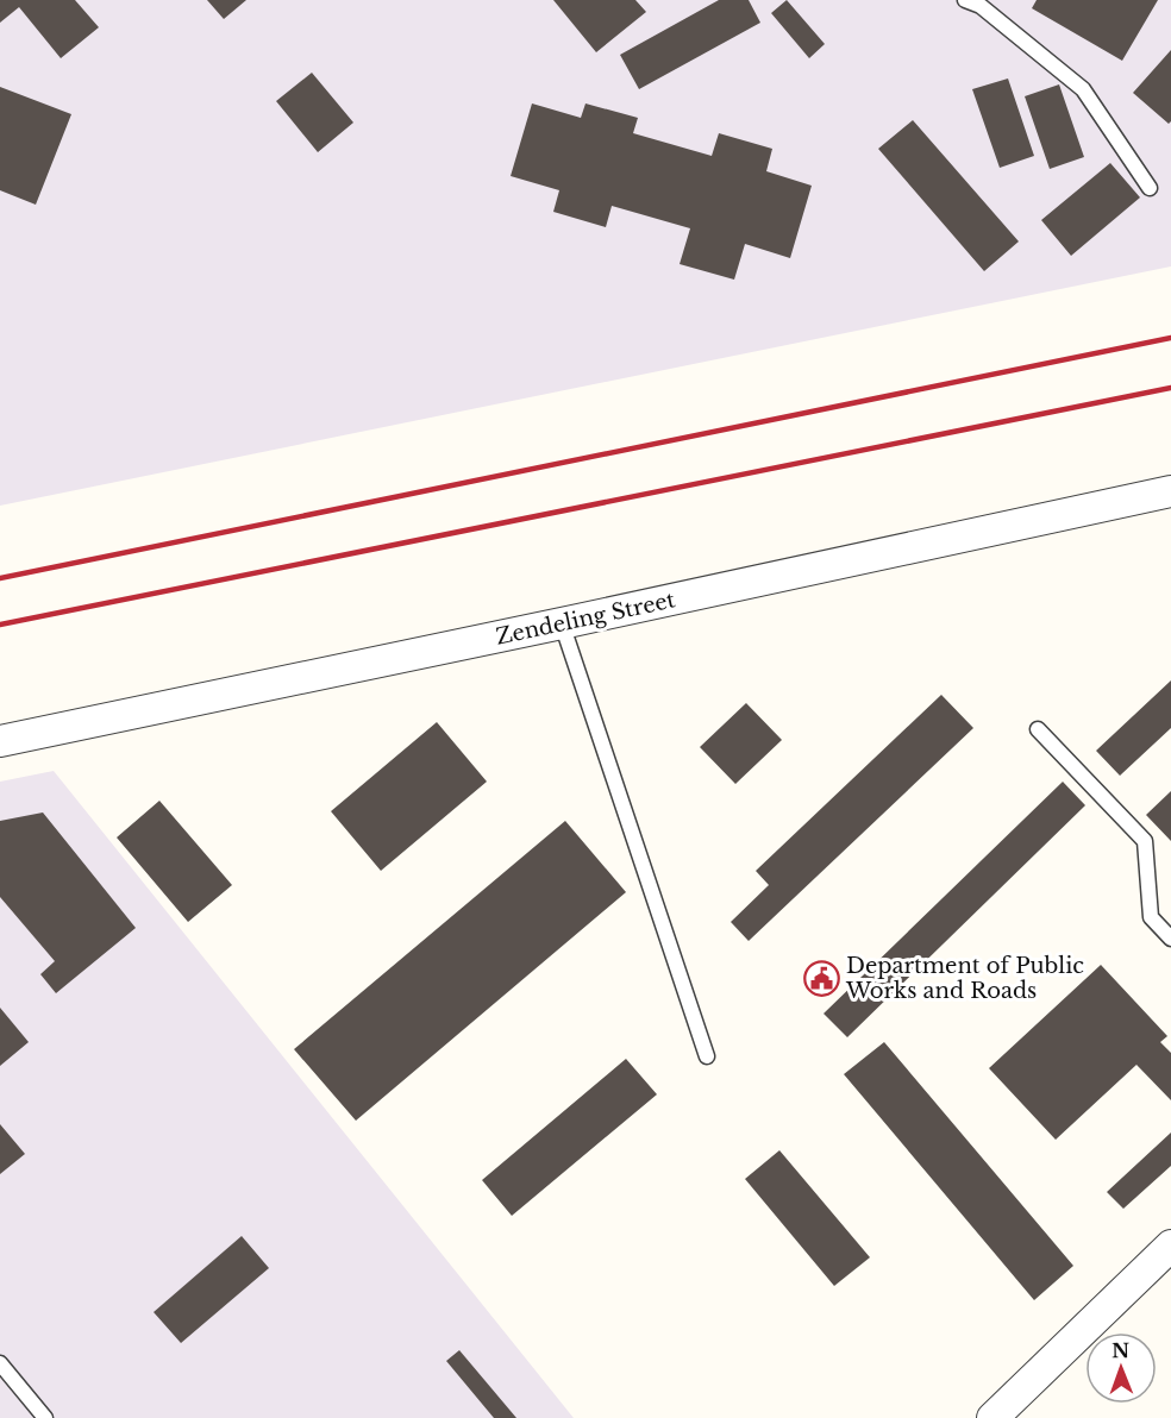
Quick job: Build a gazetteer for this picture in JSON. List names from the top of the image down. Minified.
{"streets":{"street":["Zendeling Street"]},"places":{"public building":["Department of Public Works and Roads"]},"north":"top"}
